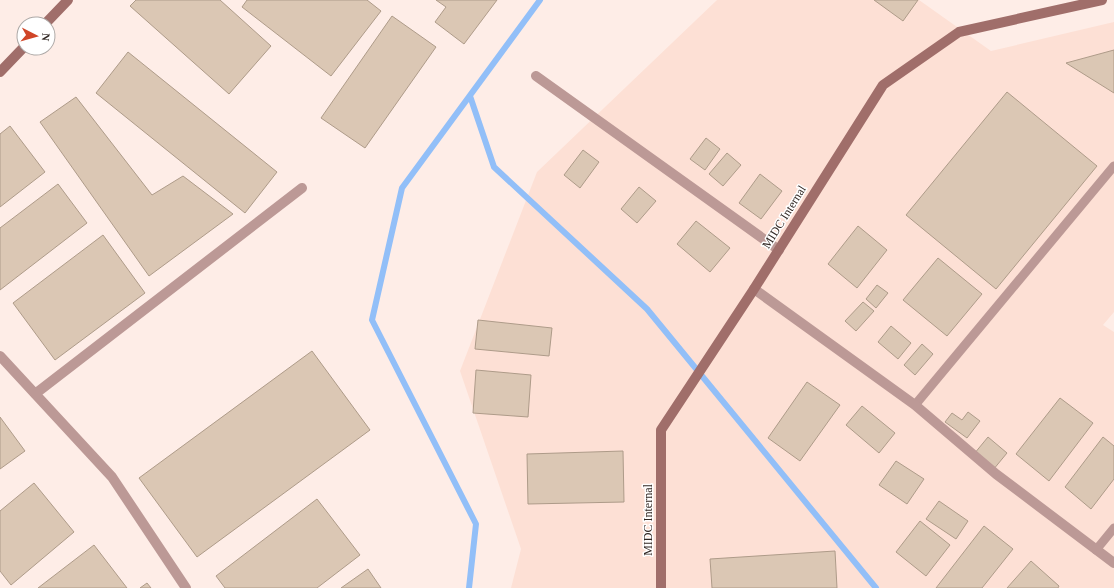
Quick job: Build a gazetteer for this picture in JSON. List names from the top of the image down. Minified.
{"streets":{"street":["MIDC Internal"]},"north":"right"}
